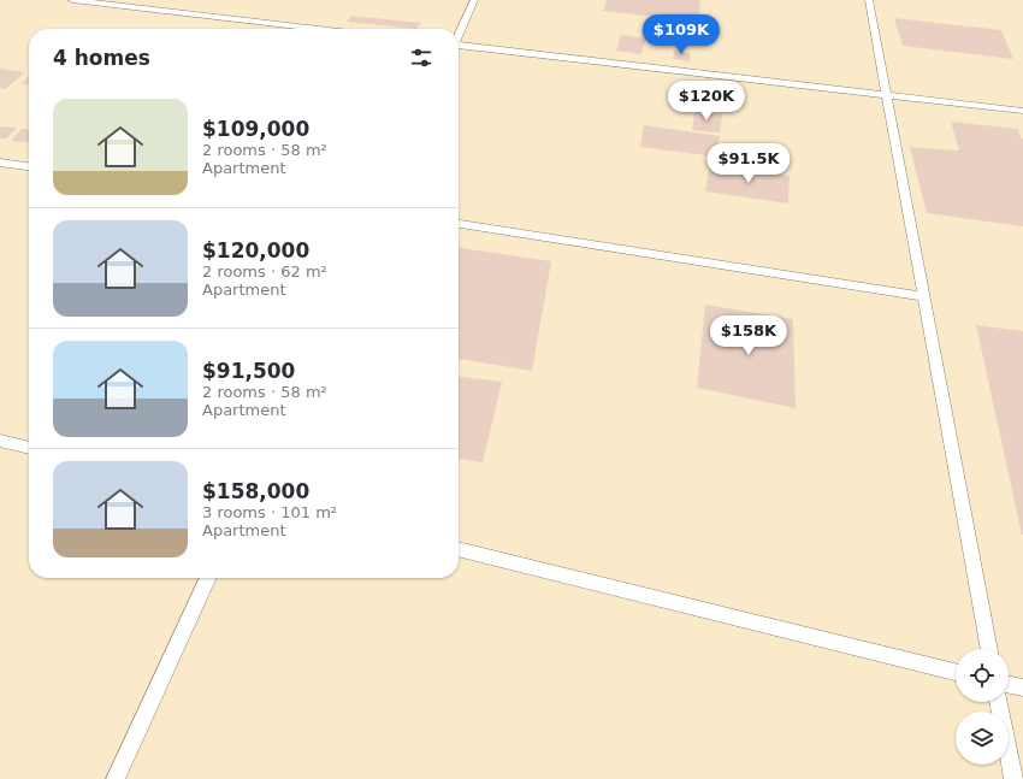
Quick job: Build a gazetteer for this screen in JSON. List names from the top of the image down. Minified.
{"page":{"price":["$109K","$120K","$91.5K","$158K"],"heading":"4 homes","list":[{"name":"$109,000","note":"2 rooms · 58 m² · Apartment"},{"name":"$120,000","note":"2 rooms · 62 m² · Apartment"},{"name":"$91,500","note":"2 rooms · 58 m² · Apartment"},{"name":"$158,000","note":"3 rooms · 101 m² · Apartment"}]}}
